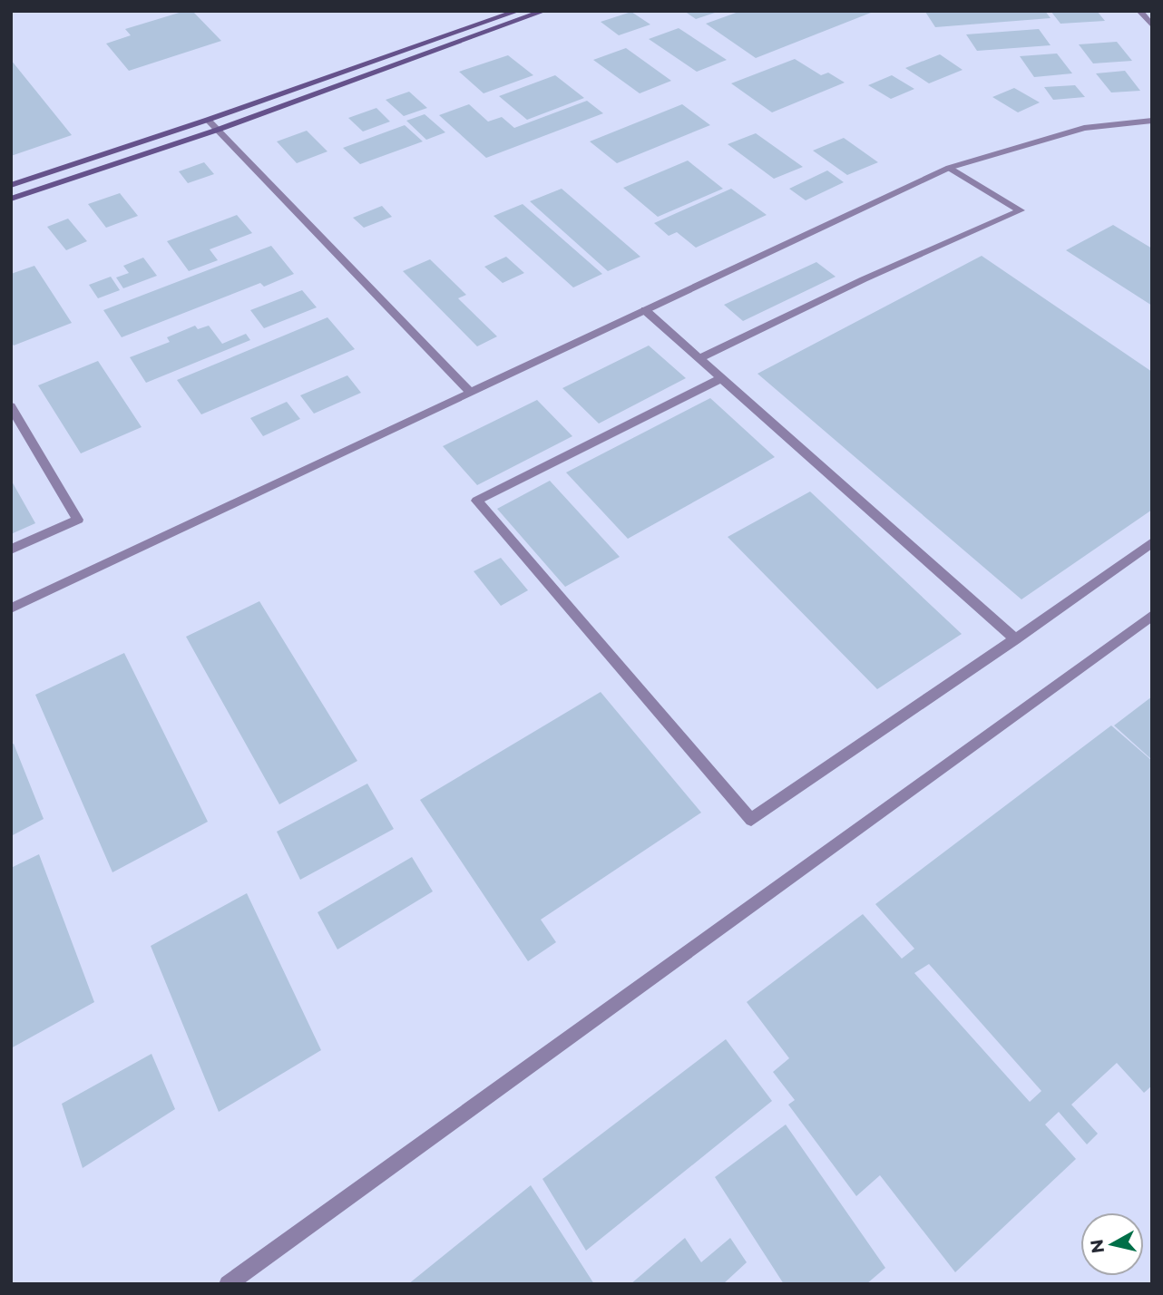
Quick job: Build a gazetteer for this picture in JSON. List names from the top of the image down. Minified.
{"north":"left"}
